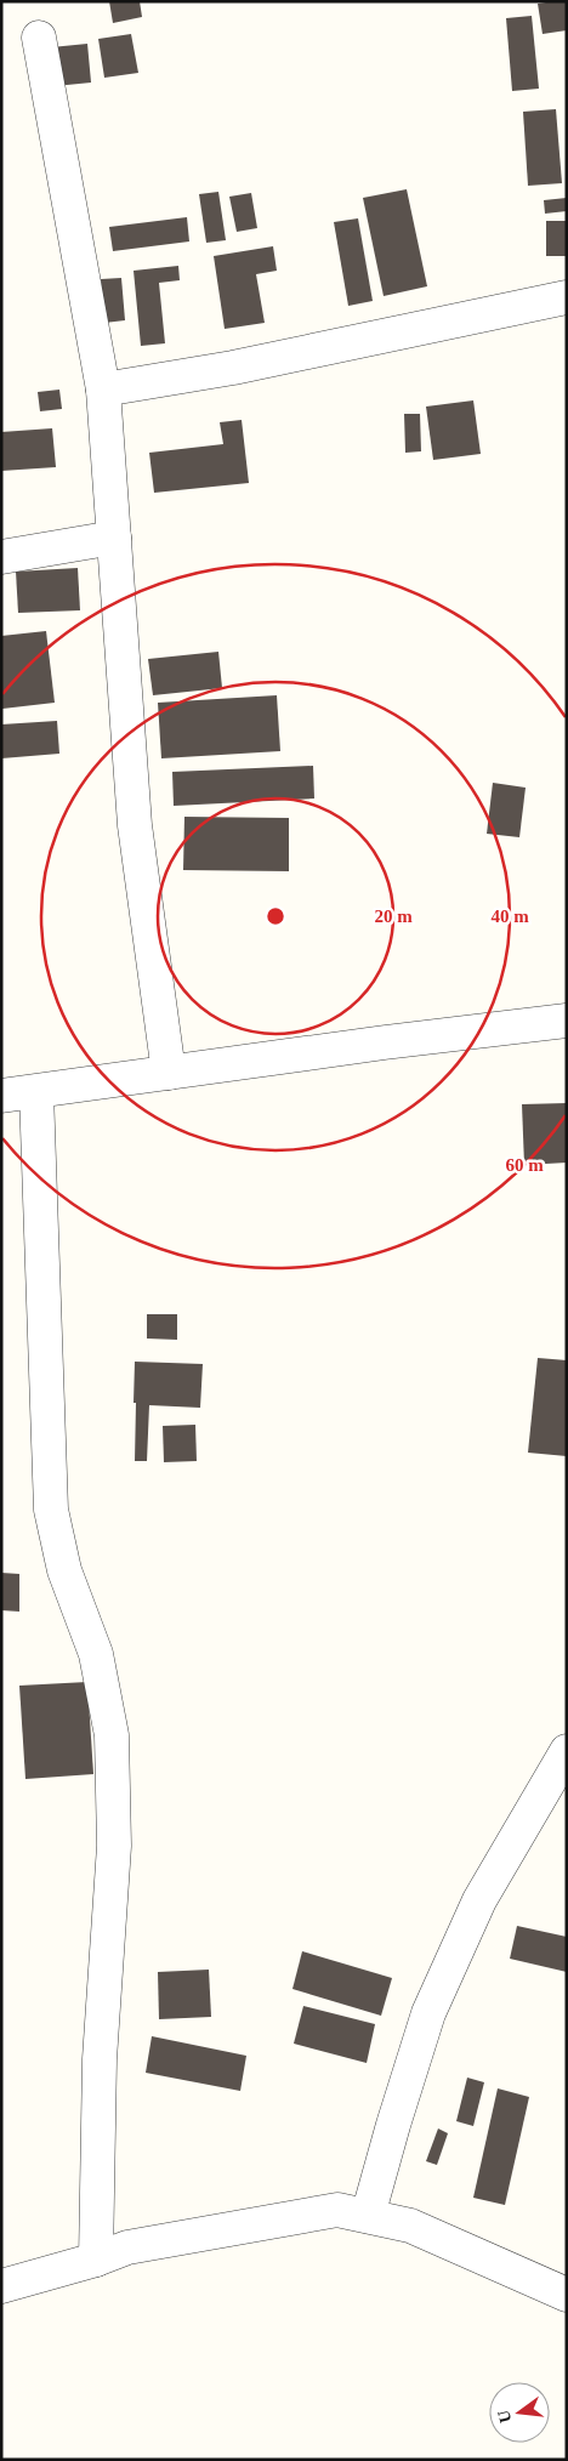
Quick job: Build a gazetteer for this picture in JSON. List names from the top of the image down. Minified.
{"north":"left","rings":["20 m","40 m","60 m"]}
